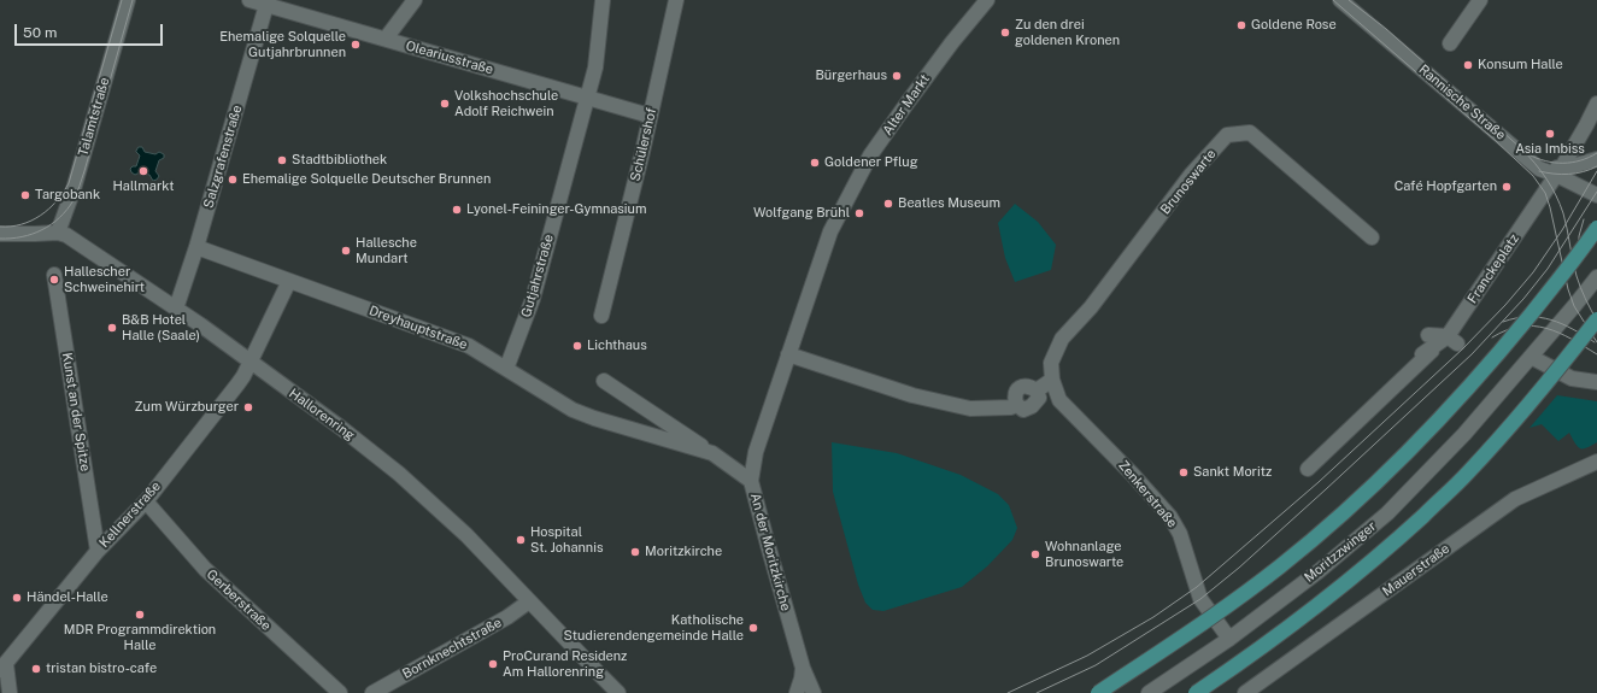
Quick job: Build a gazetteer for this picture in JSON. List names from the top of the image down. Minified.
{"streets":{"street":["Oleariusstraße","Rannische Straße","Alter Markt","Talamtstraße","Schülershof","Salzgrafenstraße","Brunoswarte","Franckeplatz","Gutjahrstraße","Dreyhauptstraße","Kunst an der Spitze","Hallorenring","Zenkerstraße","Kellnerstraße","An der Moritzkirche","Moritzzwinger","Mauerstraße","Gerberstraße","Bornknechtstraße"]},"crossings":[["Oleariusstraße","Schülershof"],["Oleariusstraße","Salzgrafenstraße"],["Oleariusstraße","Gutjahrstraße"],["Rannische Straße","Franckeplatz"],["Alter Markt","An der Moritzkirche"],["Talamtstraße","Hallorenring"],["Salzgrafenstraße","Dreyhauptstraße"],["Salzgrafenstraße","Hallorenring"],["Brunoswarte","Zenkerstraße"],["Gutjahrstraße","Dreyhauptstraße"],["Dreyhauptstraße","Kellnerstraße"],["Dreyhauptstraße","An der Moritzkirche"],["Kunst an der Spitze","Kellnerstraße"],["Hallorenring","Kellnerstraße"],["Hallorenring","Bornknechtstraße"],["Zenkerstraße","Moritzzwinger"],["Kellnerstraße","Gerberstraße"]],"places":["Goldene Rose","Zu den drei goldenen Kronen","Ehemalige Solquelle Gutjahrbrunnen","Konsum Halle","Bürgerhaus","Volkshochschule Adolf Reichwein","Asia Imbiss","Stadtbibliothek","Goldener Pflug","Hallmarkt","Ehemalige Solquelle Deutscher Brunnen","Café Hopfgarten","Targobank","Beatles Museum","Lyonel-Feininger-Gymnasium","Wolfgang Brühl","Hallesche Mundart","Hallescher Schweinehirt","B&B Hotel Halle (Saale)","Lichthaus","Zum Würzburger","Sankt Moritz","Hospital St. Johannis","Moritzkirche","Wohnanlage Brunoswarte","Händel-Halle","MDR Programmdirektion Halle","Katholische Studierendengemeinde Halle","ProCurand Residenz Am Hallorenring","tristan bistro-cafe"],"scale_bar":"50 m"}
